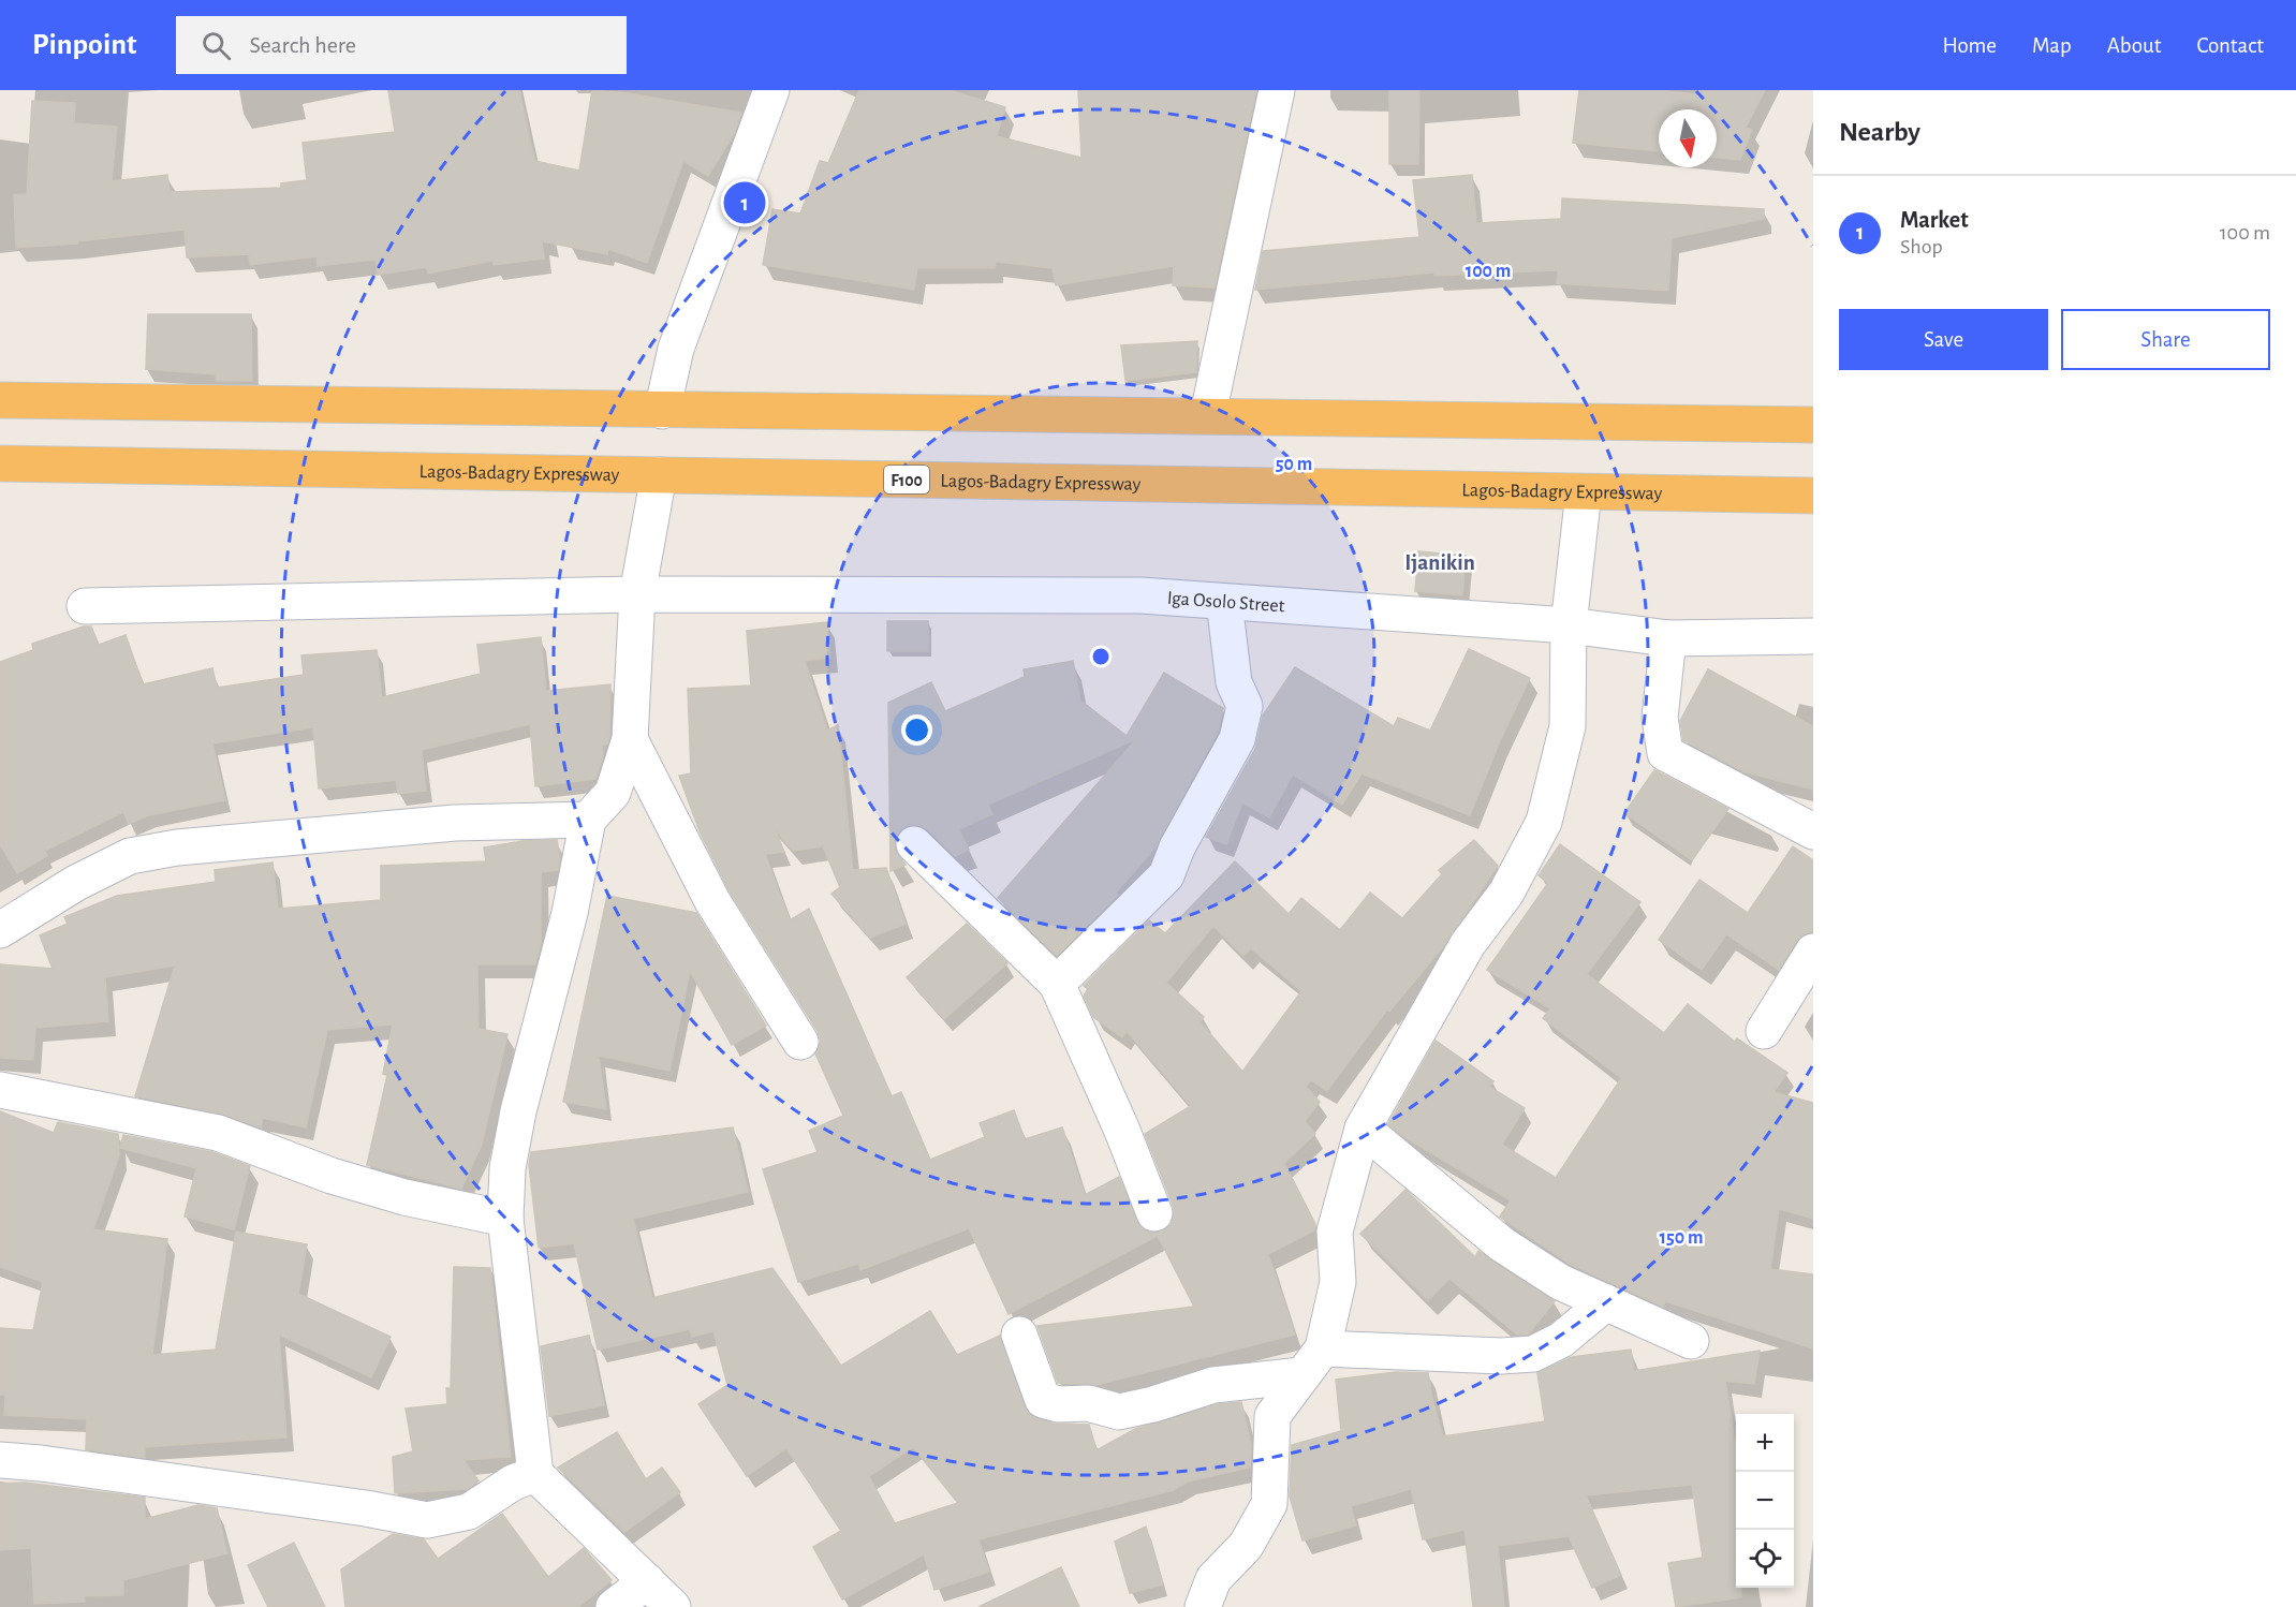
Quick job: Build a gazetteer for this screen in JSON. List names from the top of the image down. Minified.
{"streets":{"highway":["Lagos-Badagry Expressway","F100"],"street":["Iga Osolo Street"]},"districts":["Ijanikin"],"north":"bottom","page":{"header":"Pinpoint","search":"Search here","nav":["Home","Map","About","Contact"],"heading":"Nearby","list":[{"mark":"1","name":"Market","note":"Shop","value":"100 m"}],"pins":"1","buttons":["Save","Share"],"map_buttons":["+","−"]},"rings":["100 m","50 m","150 m"]}
